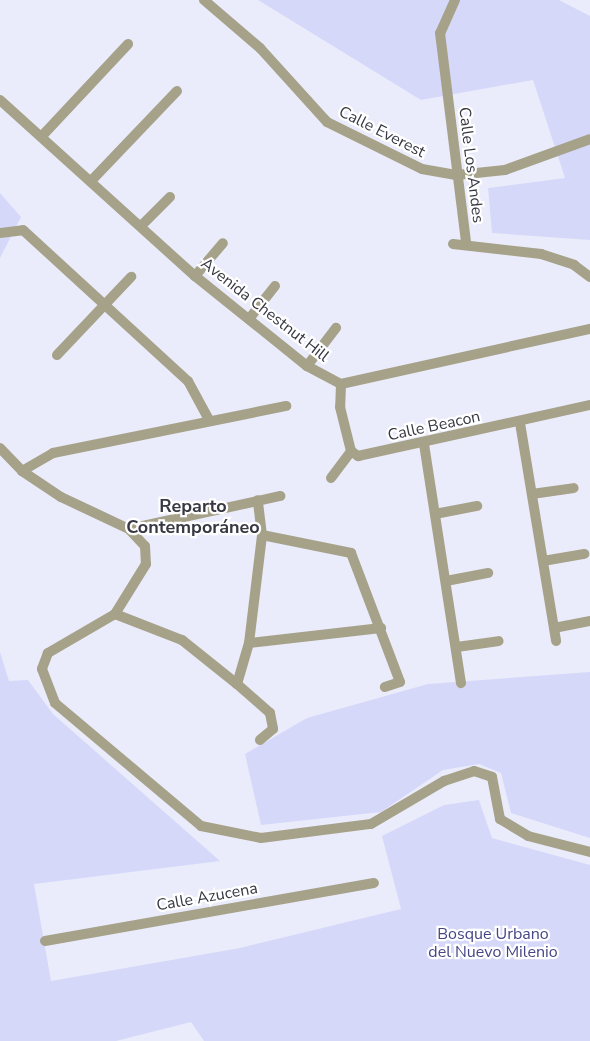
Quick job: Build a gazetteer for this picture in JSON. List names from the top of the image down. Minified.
{"streets":{"street":["Calle Everest","Calle Los Andes","Avenida Chestnut Hill","Calle Beacon","Calle Azucena"]},"crossings":[["Calle Everest","Calle Los Andes"]],"districts":["Reparto Contemporáneo"],"parks":["Bosque Urbano del Nuevo Milenio"]}
